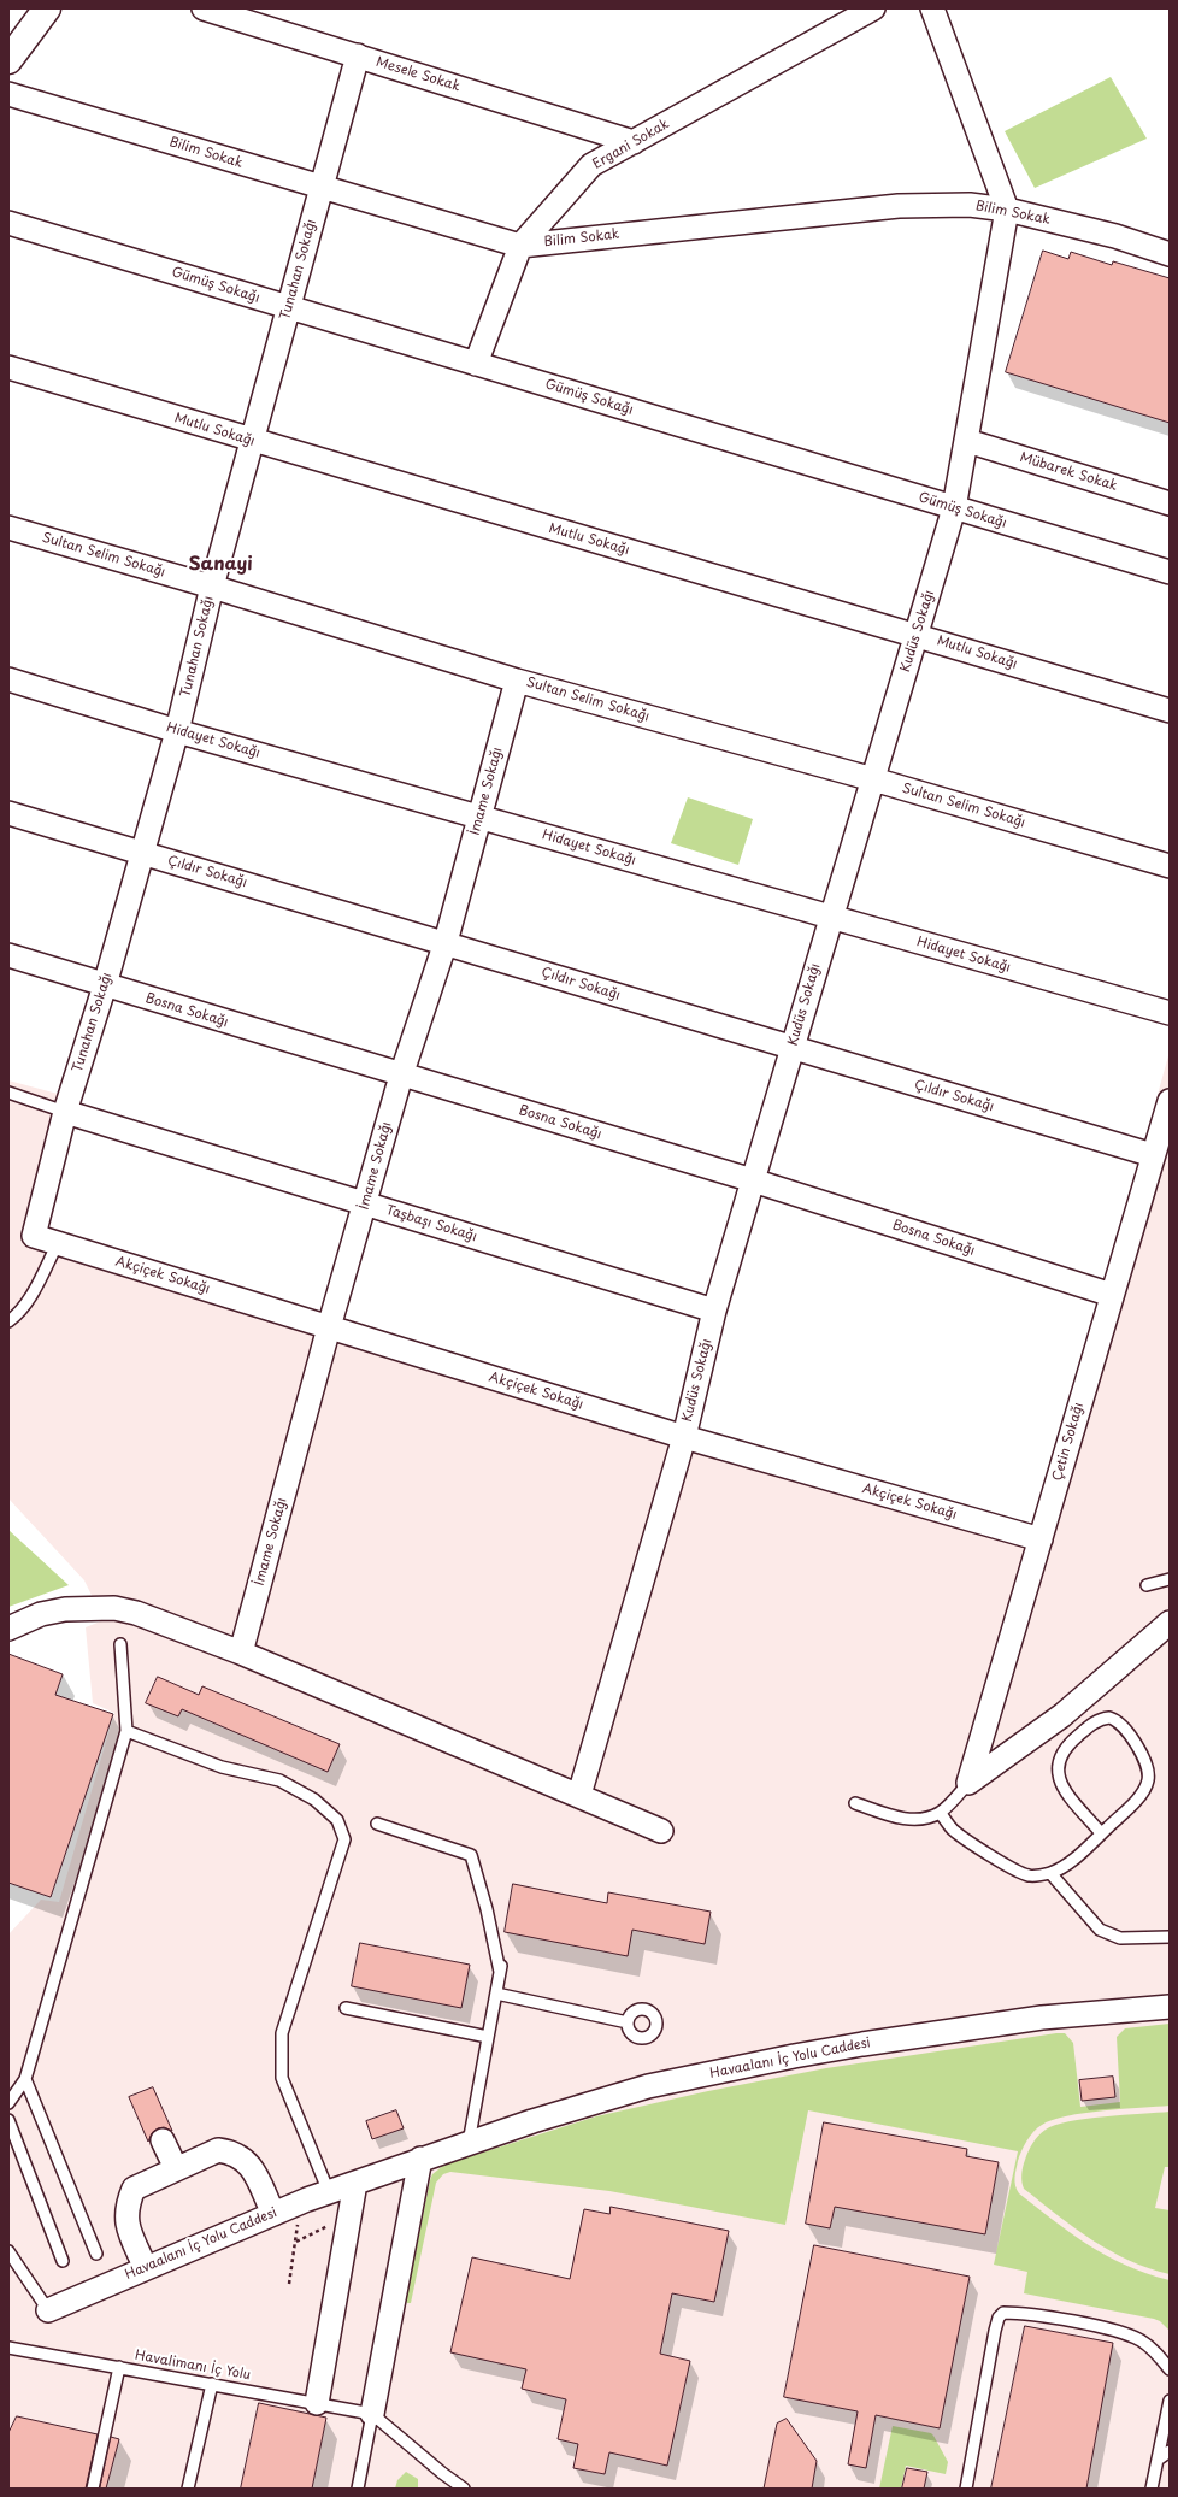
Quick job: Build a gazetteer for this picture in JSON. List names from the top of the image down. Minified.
{"streets":{"street":["Mesele Sokak","Ergani Sokak","Bilim Sokak","Tunahan Sokağı","Gümüş Sokağı","Mutlu Sokağı","Mübarek Sokak","Sultan Selim Sokağı","Kudüs Sokağı","Hidayet Sokağı","İmame Sokağı","Çıldır Sokağı","Bosna Sokağı","Taşbaşı Sokağı","Akçiçek Sokağı","Çetin Sokağı","Havaalanı İç Yolu Caddesi"],"lane":["Havalimanı İç Yolu"]},"crossings":[["Mesele Sokak","Ergani Sokak"],["Mesele Sokak","Tunahan Sokağı"],["Ergani Sokak","Bilim Sokak"],["Ergani Sokak","Gümüş Sokağı"],["Bilim Sokak","Tunahan Sokağı"],["Bilim Sokak","Kudüs Sokağı"],["Tunahan Sokağı","Gümüş Sokağı"],["Tunahan Sokağı","Mutlu Sokağı"],["Tunahan Sokağı","Sultan Selim Sokağı"],["Tunahan Sokağı","Hidayet Sokağı"],["Tunahan Sokağı","Çıldır Sokağı"],["Tunahan Sokağı","Bosna Sokağı"],["Tunahan Sokağı","Taşbaşı Sokağı"],["Tunahan Sokağı","Akçiçek Sokağı"],["Gümüş Sokağı","Kudüs Sokağı"],["Mutlu Sokağı","Kudüs Sokağı"],["Mübarek Sokak","Kudüs Sokağı"],["Sultan Selim Sokağı","Kudüs Sokağı"],["Sultan Selim Sokağı","İmame Sokağı"],["Kudüs Sokağı","Hidayet Sokağı"],["Kudüs Sokağı","Çıldır Sokağı"],["Kudüs Sokağı","Bosna Sokağı"],["Kudüs Sokağı","Taşbaşı Sokağı"],["Kudüs Sokağı","Akçiçek Sokağı"],["Hidayet Sokağı","İmame Sokağı"],["İmame Sokağı","Çıldır Sokağı"],["İmame Sokağı","Bosna Sokağı"],["İmame Sokağı","Taşbaşı Sokağı"],["İmame Sokağı","Akçiçek Sokağı"],["Çıldır Sokağı","Çetin Sokağı"],["Bosna Sokağı","Çetin Sokağı"],["Akçiçek Sokağı","Çetin Sokağı"]],"districts":["Sanayi"]}
